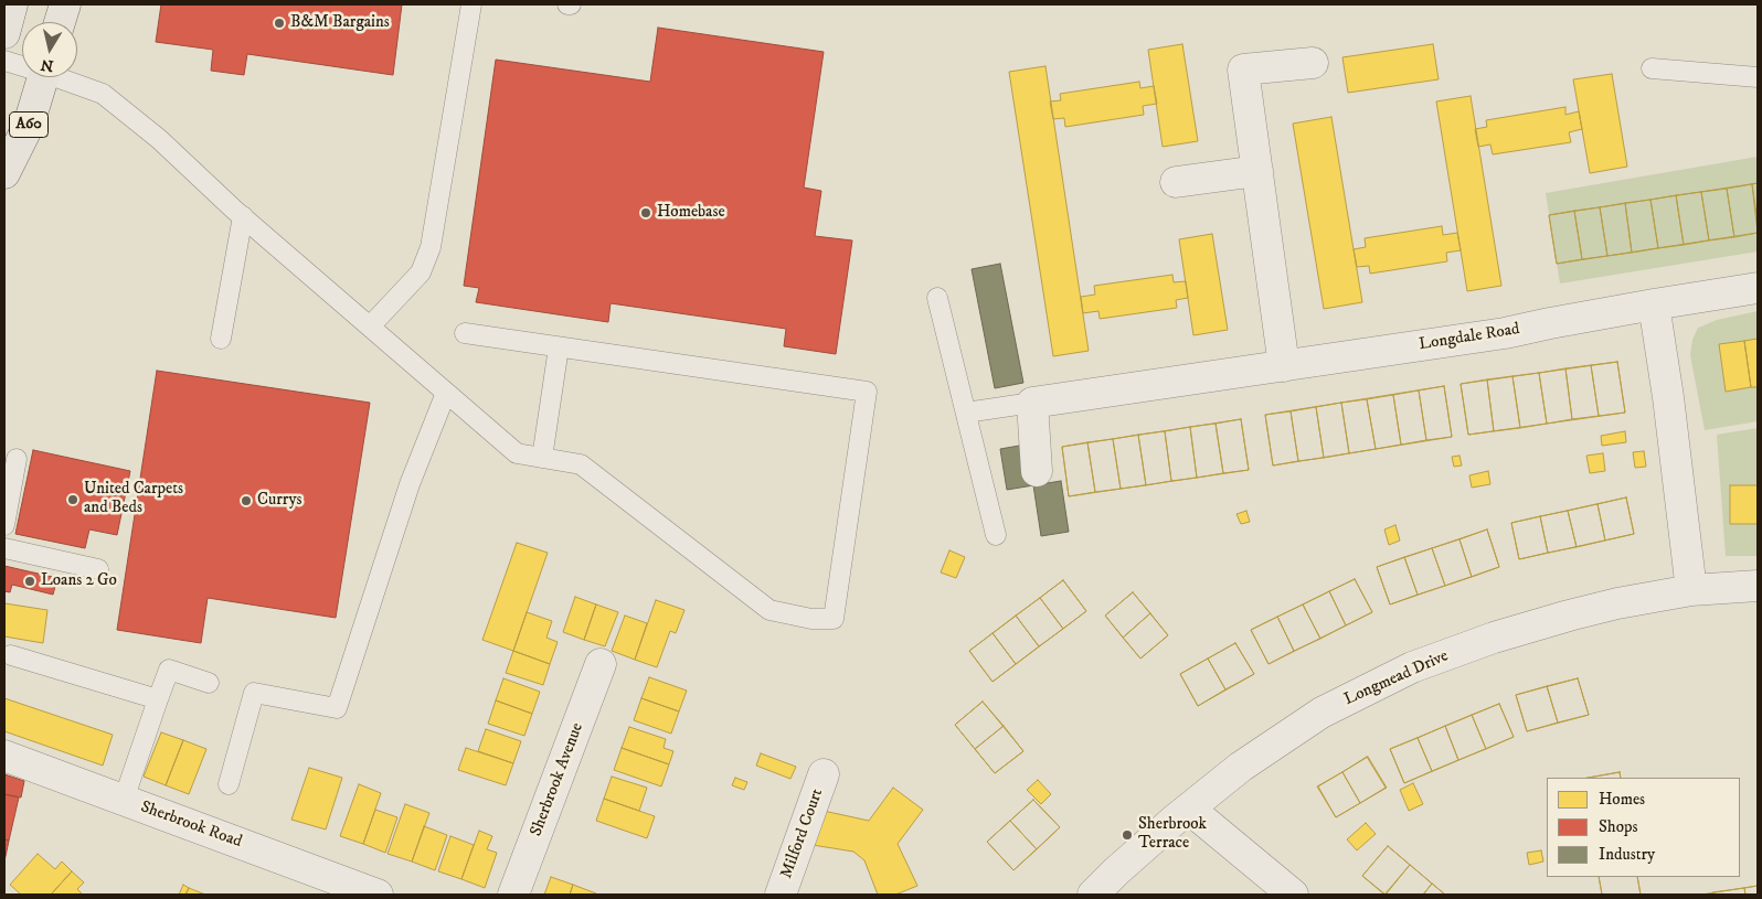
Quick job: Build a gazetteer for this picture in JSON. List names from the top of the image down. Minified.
{"streets":{"highway":["A60"],"street":["Longdale Road","Longmead Drive","Sherbrook Avenue","Sherbrook Road","Milford Court"]},"places":["B&M Bargains","Homebase","United Carpets and Beds","Currys","Loans 2 Go","Sherbrook Terrace"],"legend":["Homes","Shops","Industry"],"north":"bottom"}
